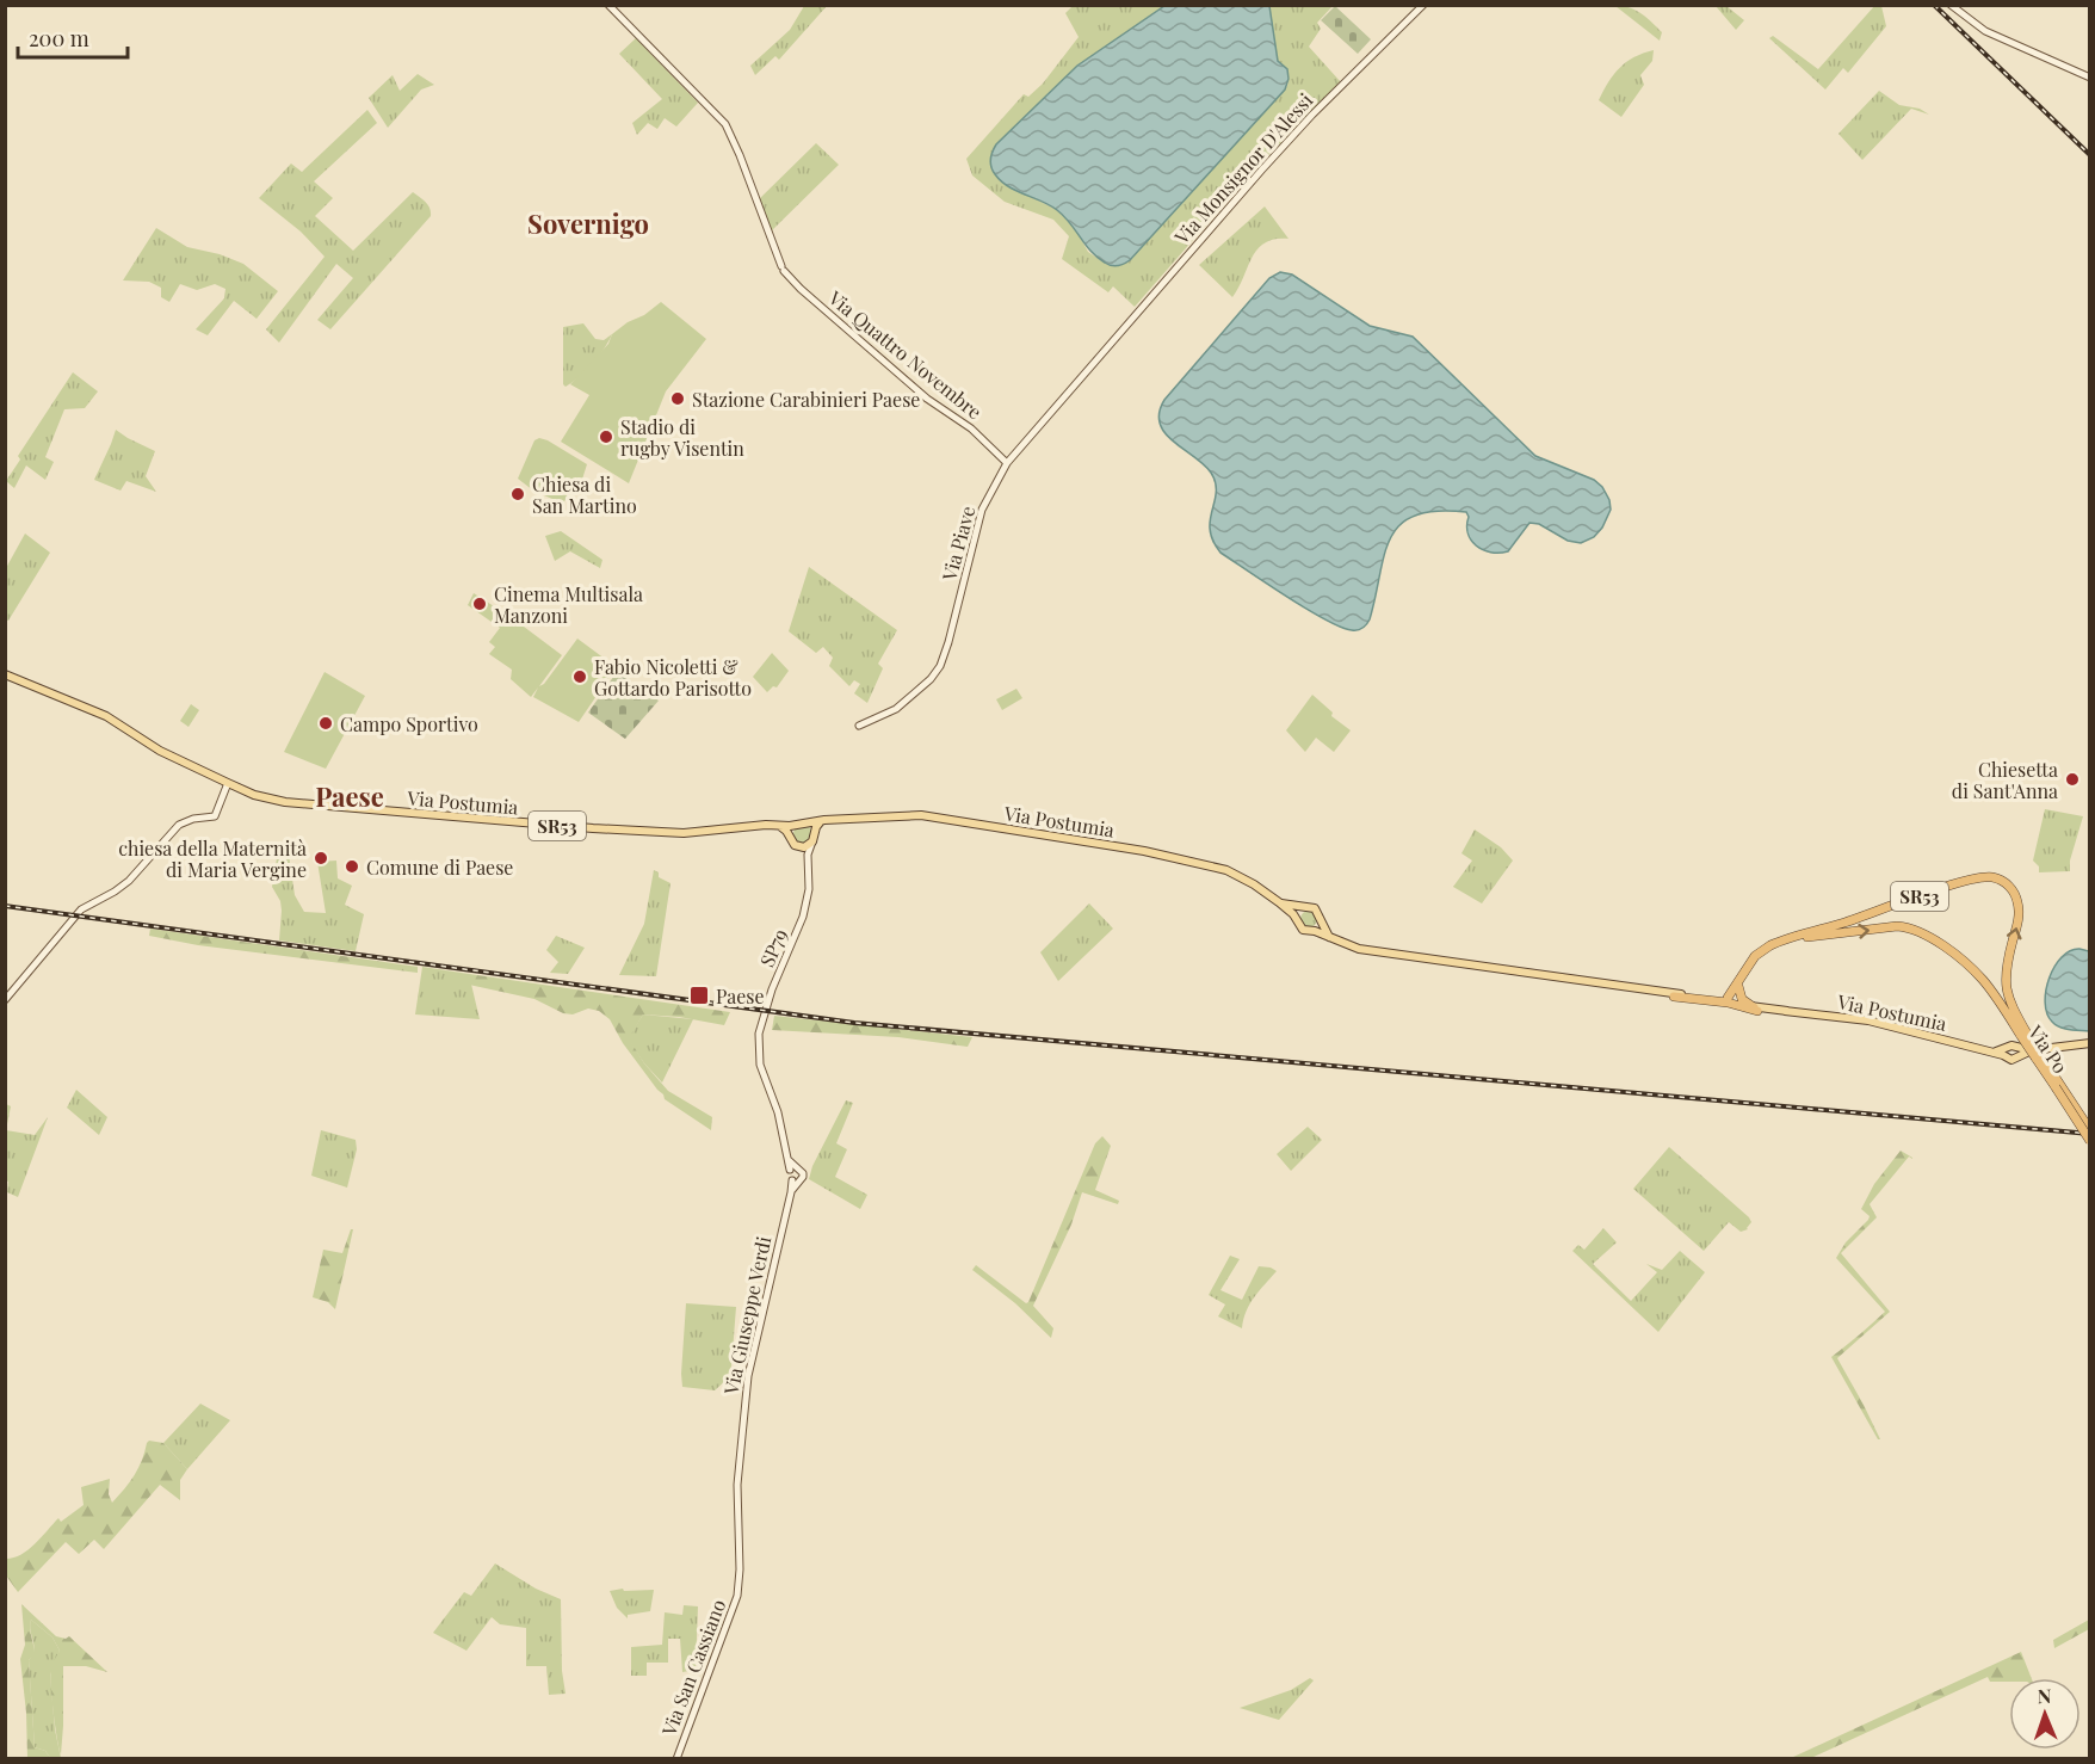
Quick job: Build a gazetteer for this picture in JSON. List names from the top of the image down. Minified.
{"streets":{"highway":["SR53","Via Po"],"main road":["Via Monsignor D'Alessi","Via Quattro Novembre","Via Piave","Via Postumia","SP79","Via Giuseppe Verdi","Via San Cassiano"]},"crossings":[["Via Monsignor D'Alessi","Via Piave"],["Via Quattro Novembre","Via Piave"],["Via Postumia","SR53"],["SR53","Via Po"],["Via Giuseppe Verdi","Via San Cassiano"]],"districts":["Sovernigo","Paese"],"places":{"other":["Stazione Carabinieri Paese","Stadio di rugby Visentin","Chiesa di San Martino","Cinema Multisala Manzoni","Fabio Nicoletti & Gottardo Parisotto","Campo Sportivo","Chiesetta di Sant'Anna","chiesa della Maternità di Maria Vergine","Comune di Paese"],"transit":["Paese"]},"scale_bar":"200 m","north":"top"}
